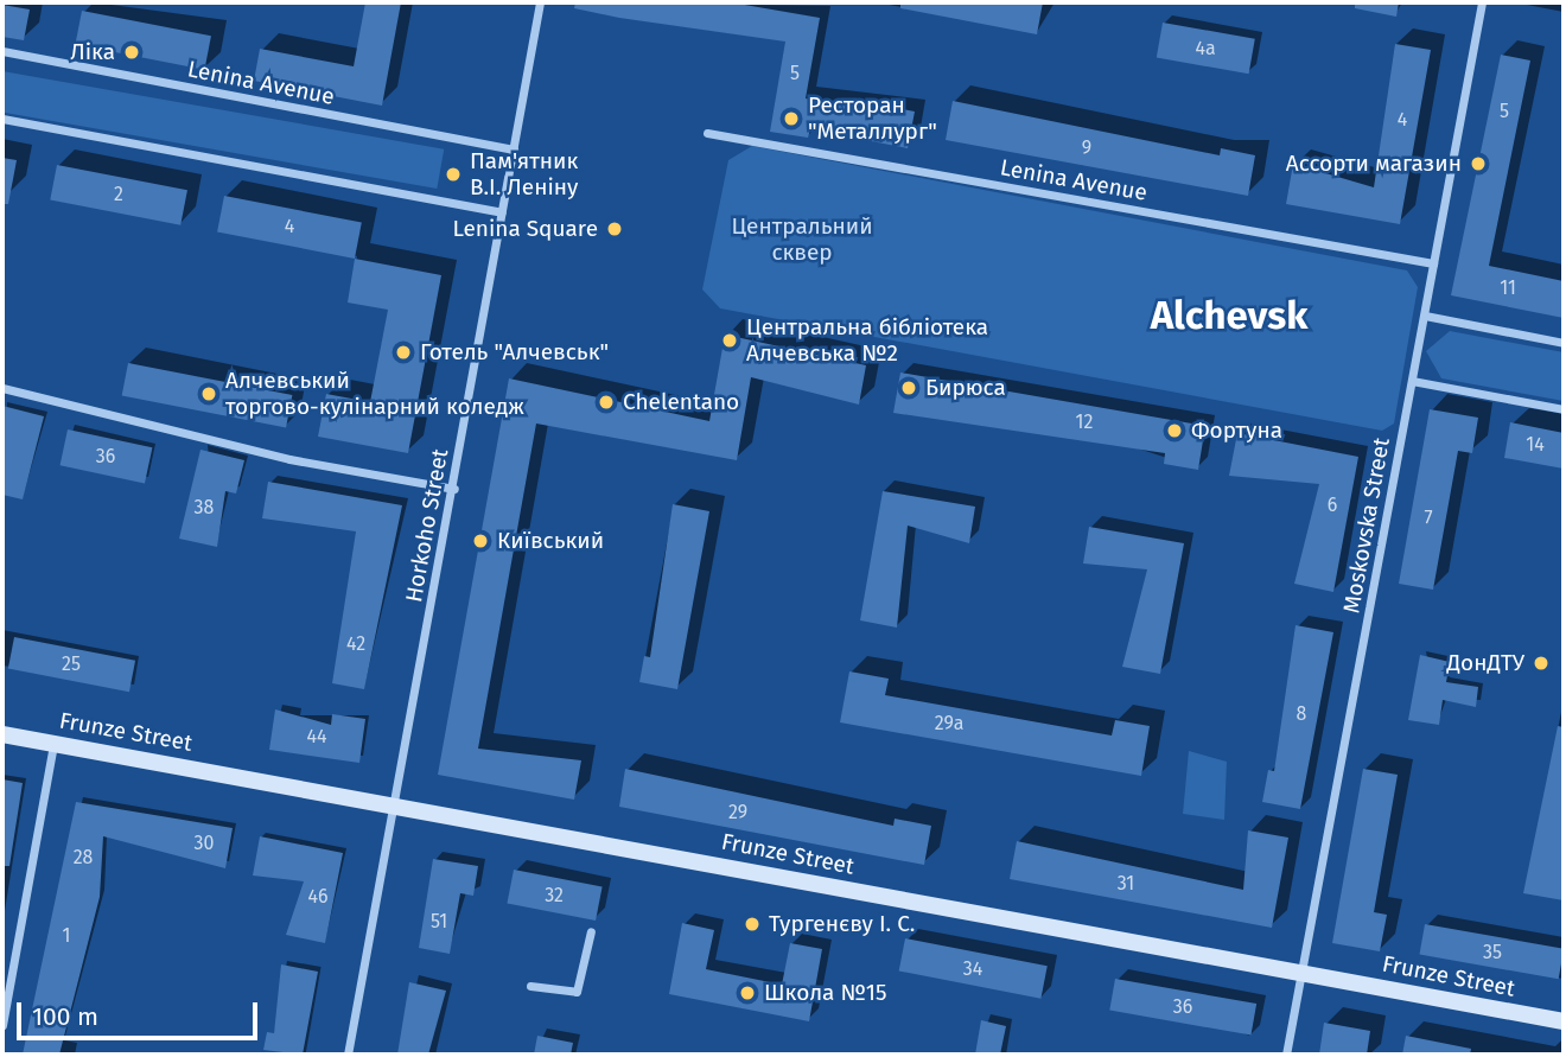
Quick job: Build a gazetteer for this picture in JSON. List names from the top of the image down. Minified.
{"streets":{"street":["Lenina Avenue","Horkoho Street","Moskovska Street","Frunze Street"]},"crossings":[["Lenina Avenue","Horkoho Street"],["Lenina Avenue","Moskovska Street"],["Horkoho Street","Frunze Street"],["Moskovska Street","Frunze Street"]],"districts":["Alchevsk"],"parks":["Центральний сквер"],"places":["Ліка","Ресторан \"Металлург\"","Ассорти магазин","Пам'ятник В.I. Ленiну","Lenina Square","Центральна бібліотека Алчевська №2","Готель \"Алчевськ\"","Бирюса","Алчевський торгово-кулінарний коледж","Chelentano","Фортуна","Київський","ДонДТУ","Тургенєву І. С.","Школа №15"],"house_numbers":["4а","5","5","4","9","2","4","11","12","14","36","6","38","7","42","25","8","29а","44","29","30","28","31","32","46","51","1","35","34","36"],"scale_bar":"100 m"}
